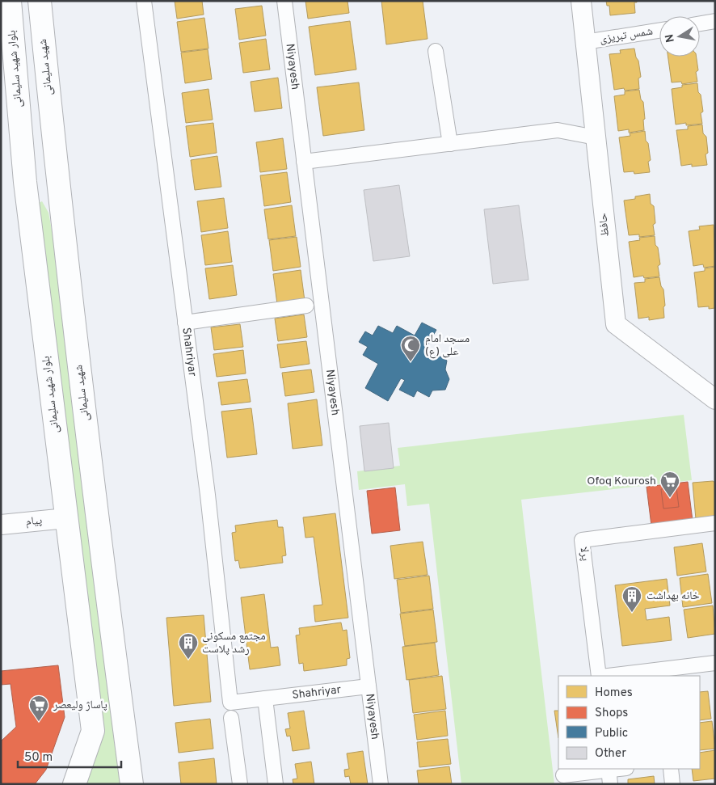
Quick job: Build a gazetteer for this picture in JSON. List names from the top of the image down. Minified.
{"streets":{"main road":["شهید سلیمانی","بلوار شهید سلیمانی"],"street":["شمس تبریزی","Niyayesh","حافظ","Shahriyar","پیام","پرلا"]},"crossings":[["شمس تبریزی","حافظ"],["Niyayesh","Shahriyar"],["بلوار شهید سلیمانی","پیام"]],"places":{"mosque":["مسجد امام علی (ع)"],"supermarket":["Ofoq Kourosh","پاساژ ولیعصر"],"building":["خانه بهداشت","مجتمع مسکونی رشد پلاست"]},"legend":["Homes","Shops","Public","Other"],"scale_bar":"50 m","north":"left"}
